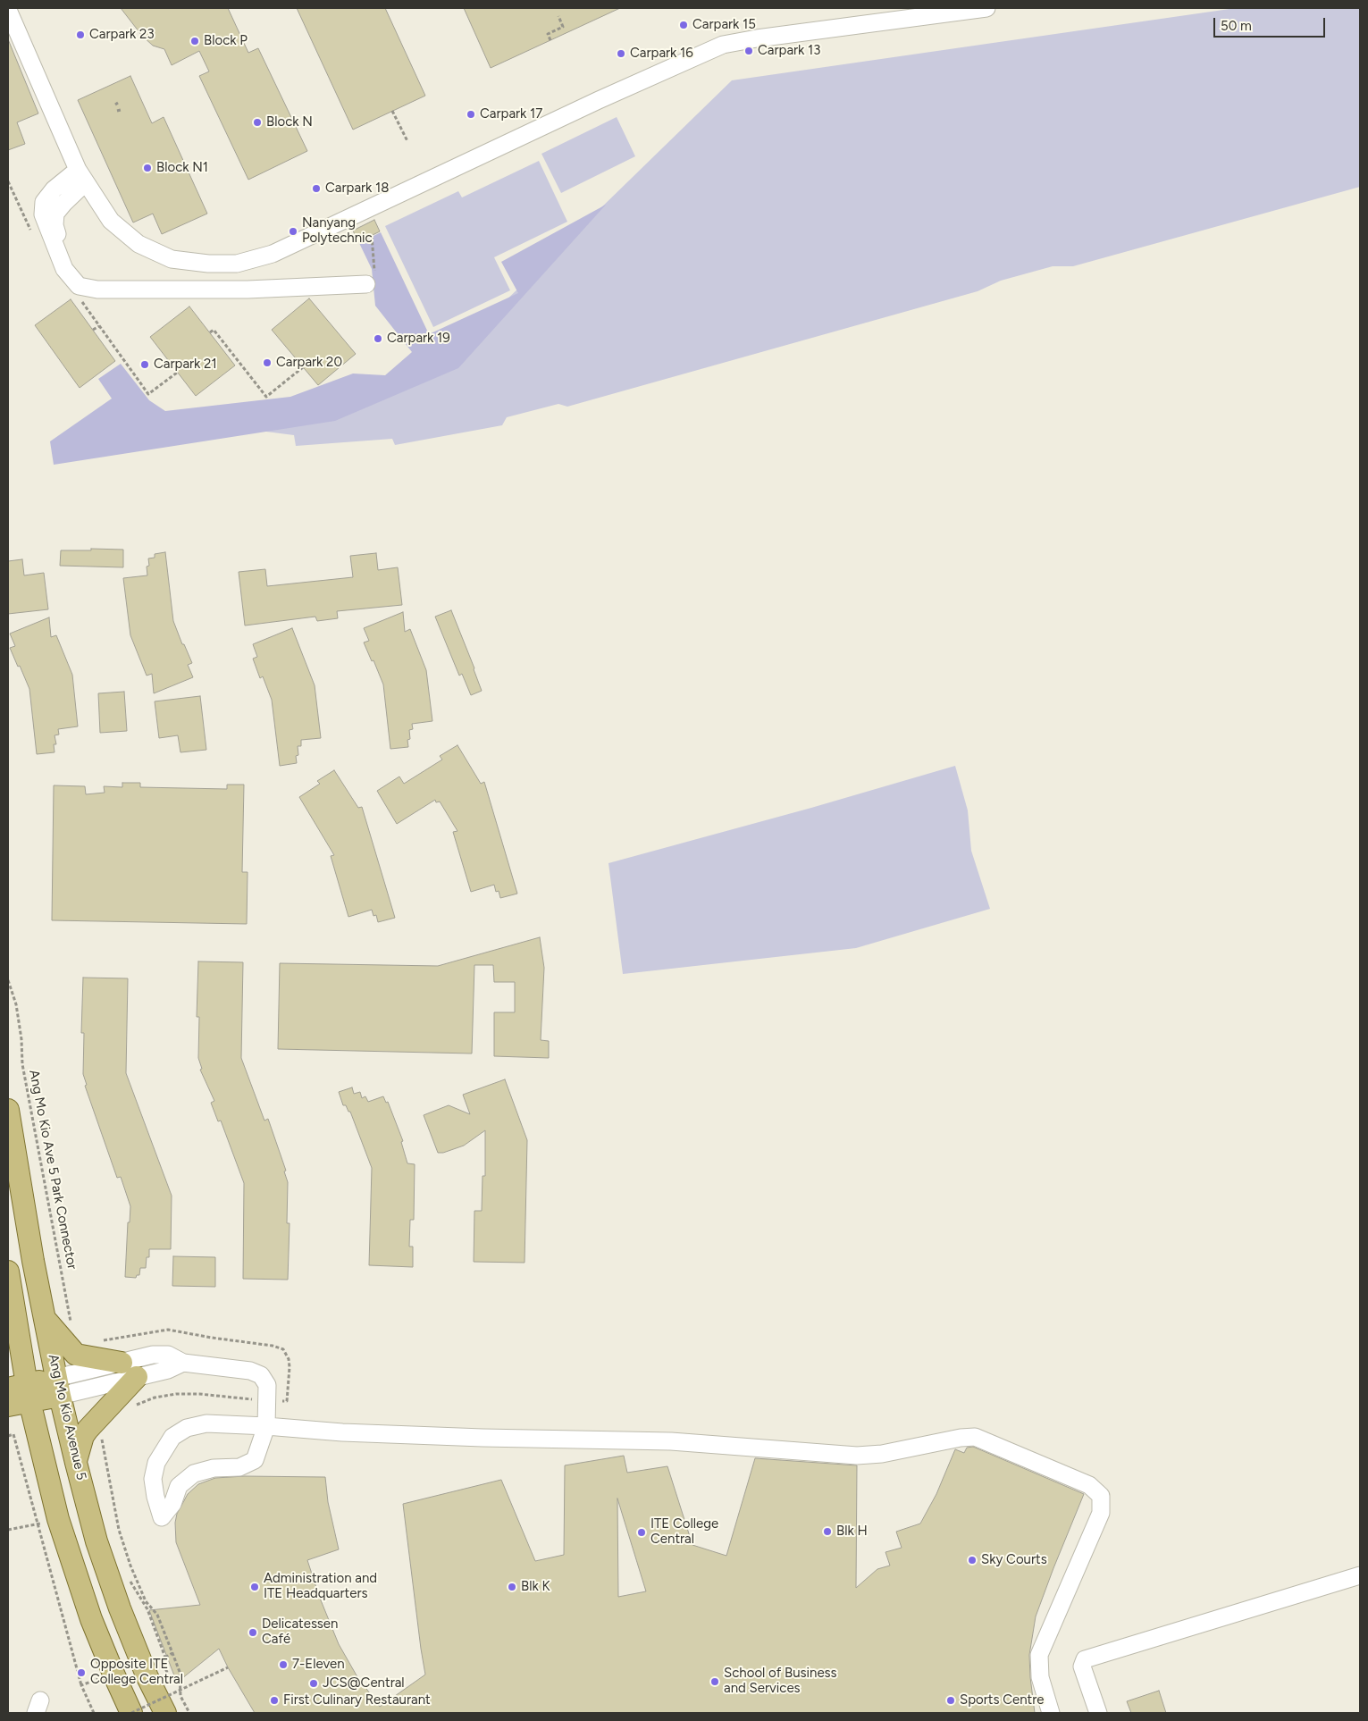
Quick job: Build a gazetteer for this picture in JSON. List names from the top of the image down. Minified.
{"streets":{"main road":["Ang Mo Kio Avenue 5"],"path":["Ang Mo Kio Ave 5 Park Connector"]},"places":["Carpark 15","Carpark 23","Block P","Carpark 13","Carpark 16","Carpark 17","Block N","Block N1","Carpark 18","Nanyang Polytechnic","Carpark 19","Carpark 20","Carpark 21","Blk H","ITE College Central","Sky Courts","Administration and ITE Headquarters","Blk K","Delicatessen Café","7-Eleven","Opposite ITE College Central","School of Business and Services","JCS@Central","First Culinary Restaurant","Sports Centre"],"scale_bar":"50 m"}
